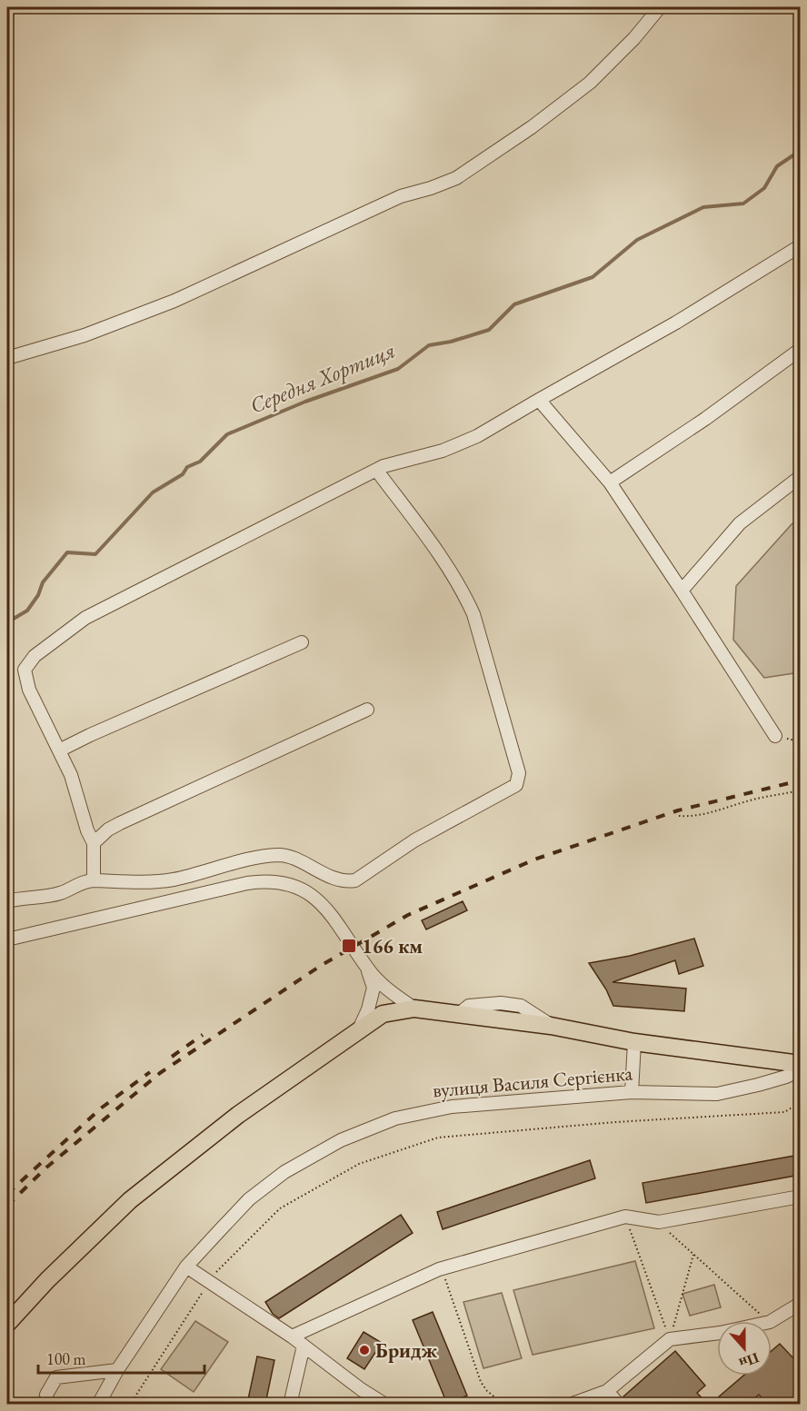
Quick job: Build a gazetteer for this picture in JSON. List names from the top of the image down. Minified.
{"streets":{"main road":["вулиця Василя Сергієнка"]},"water":["Середня Хортиця"],"places":{"transit":["166 км"],"other":["Бридж"]},"scale_bar":"100 m","north":"bottom"}
